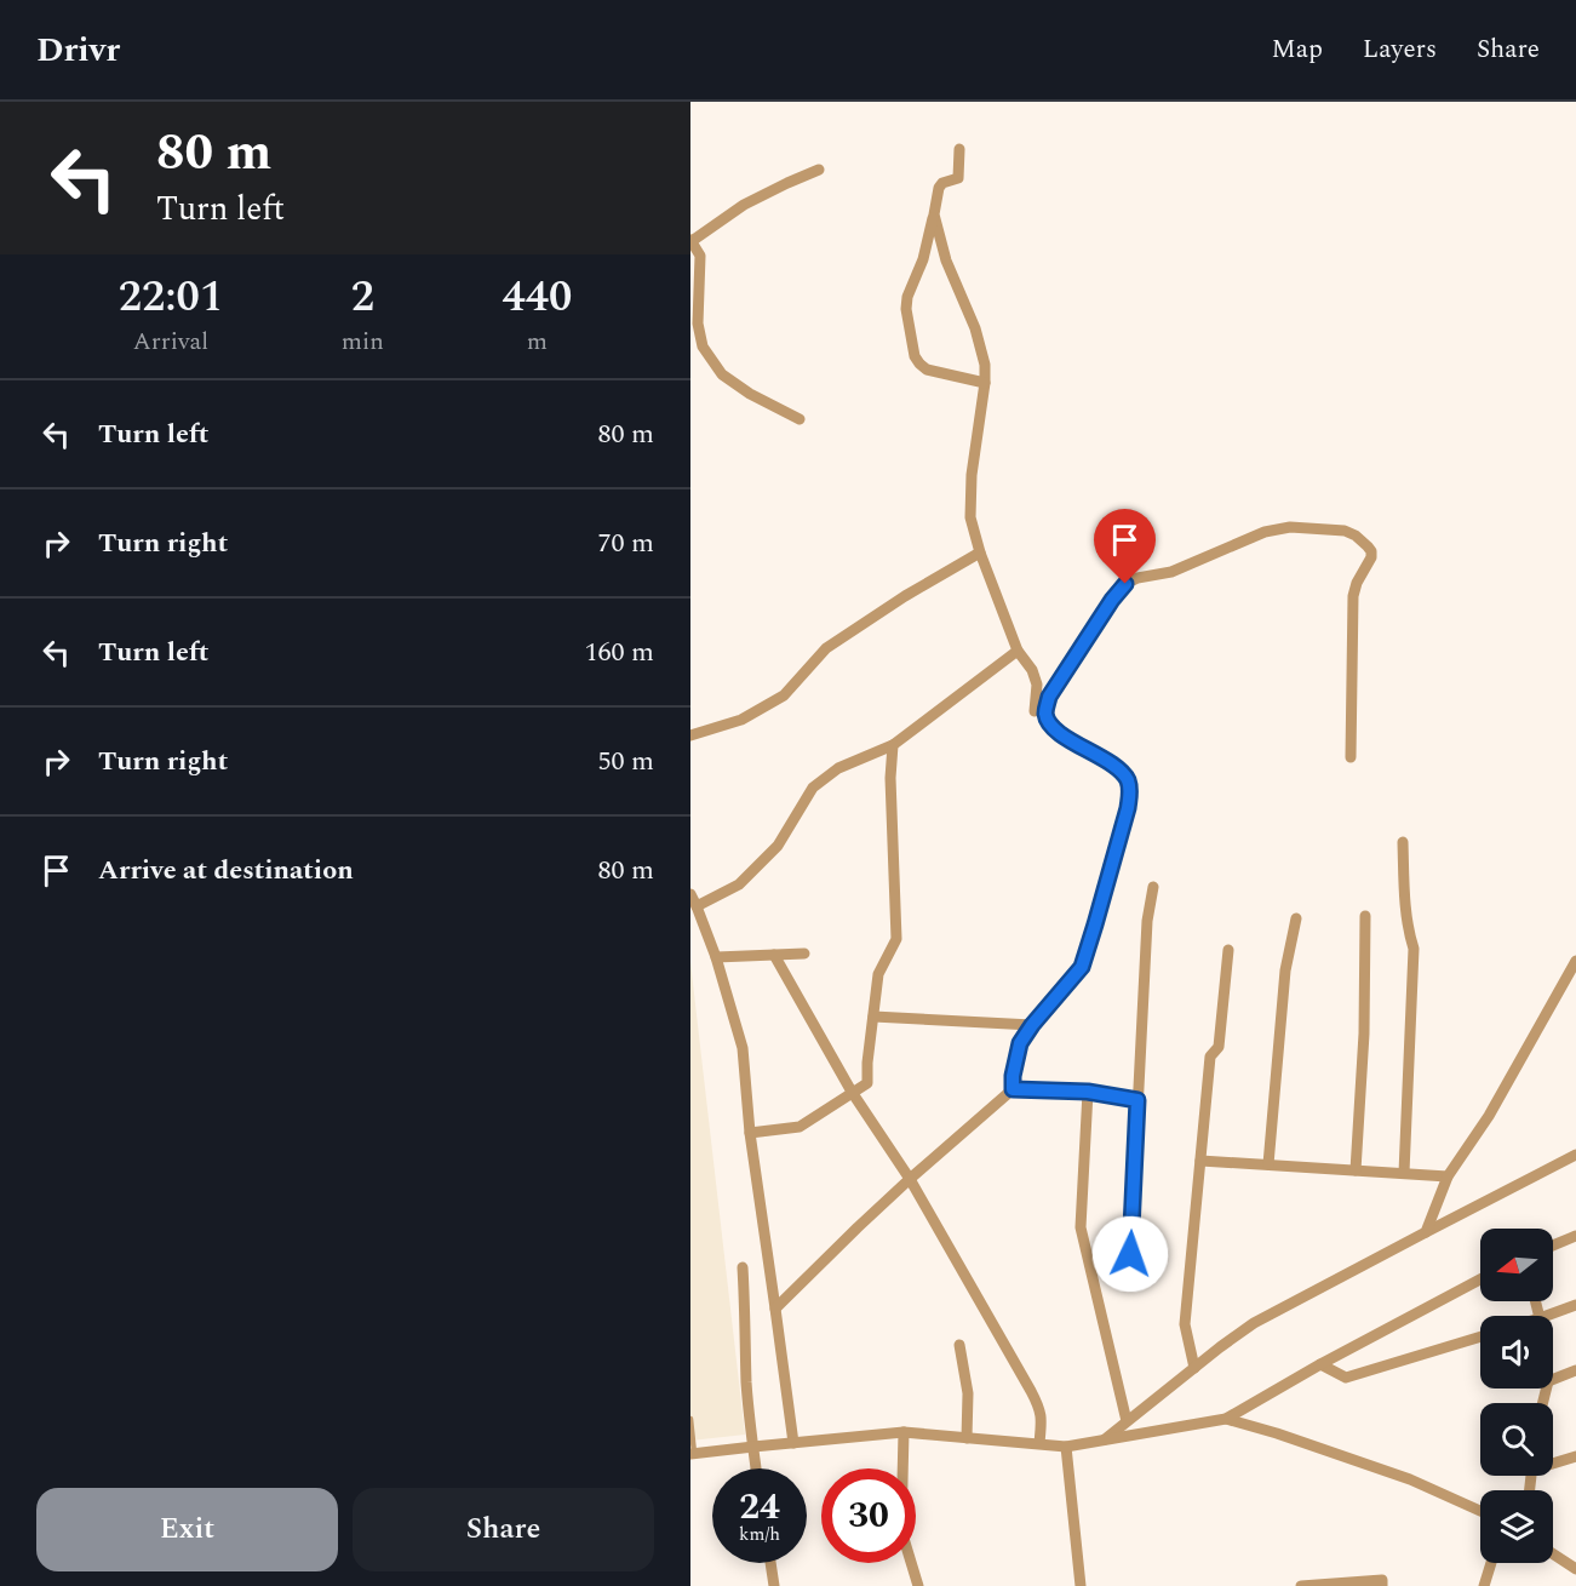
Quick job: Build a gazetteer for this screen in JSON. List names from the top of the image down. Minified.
{"north":"left","page":{"header":"Drivr","nav":["Map","Layers","Share"],"turn":["80 m","Turn left"],"eta":["22:01","Arrival","2","min","440","m"],"list":[{"name":"Turn left","value":"80 m"},{"name":"Turn right","value":"70 m"},{"name":"Turn left","value":"160 m"},{"name":"Turn right","value":"50 m"},{"name":"Arrive at destination","value":"80 m"}],"speed":"24 km/h","limit":"30","buttons":["Exit","Share"]}}
